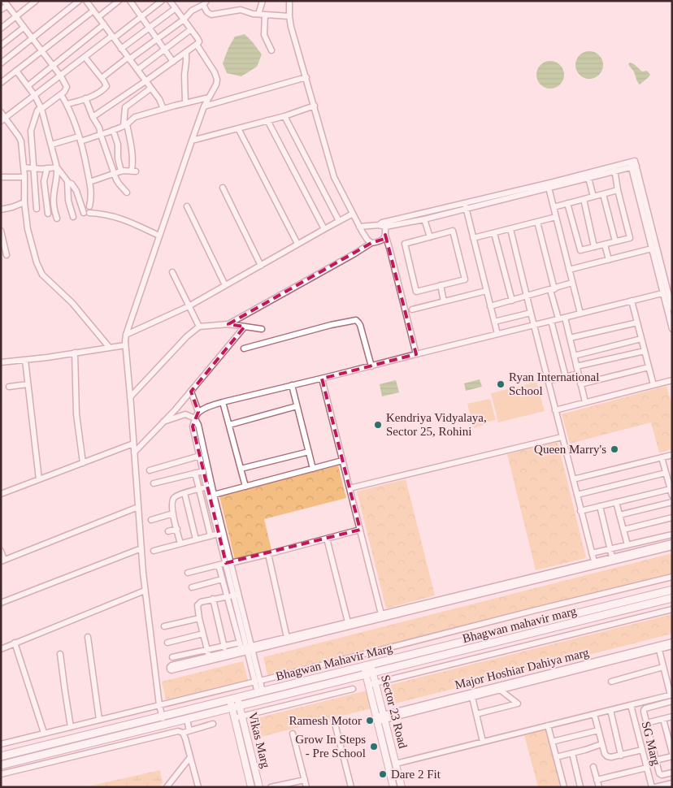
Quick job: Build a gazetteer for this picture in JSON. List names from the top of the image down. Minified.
{"streets":{"main road":["Bhagwan mahavir marg","Bhagwan Mahavir Marg"],"street":["Major Hoshiar Dahiya marg","Sector 23 Road","Vikas Marg","SG Marg"]},"crossings":[["Bhagwan mahavir marg","Sector 23 Road"],["Bhagwan mahavir marg","Vikas Marg"],["Bhagwan Mahavir Marg","Sector 23 Road"],["Bhagwan Mahavir Marg","Vikas Marg"],["Major Hoshiar Dahiya marg","Sector 23 Road"]],"places":["Ryan International School","Kendriya Vidyalaya, Sector 25, Rohini","Queen Marry's","Ramesh Motor","Grow In Steps - Pre School","Dare 2 Fit"]}
